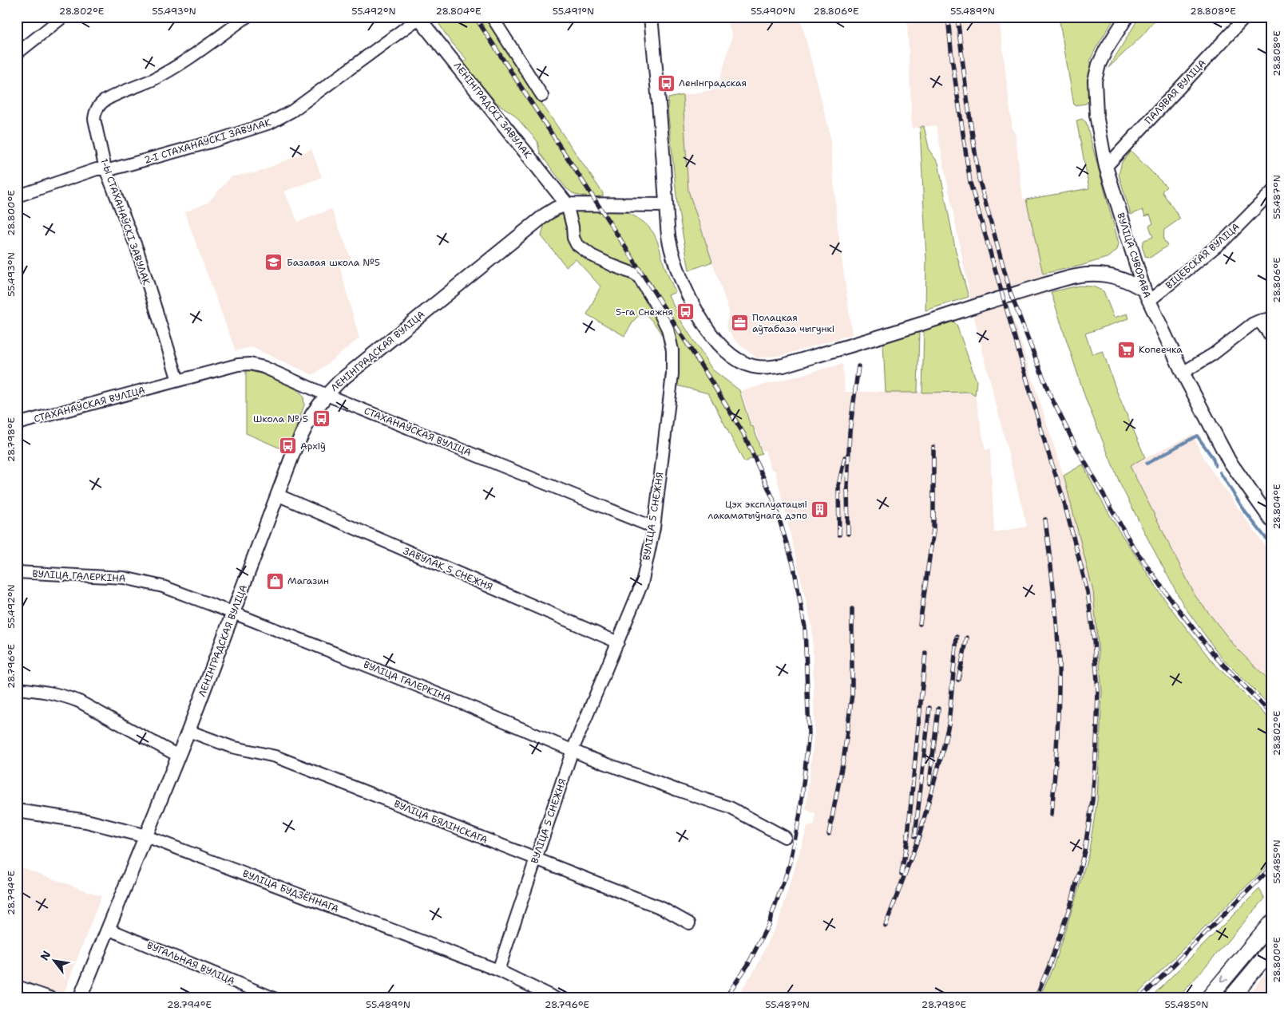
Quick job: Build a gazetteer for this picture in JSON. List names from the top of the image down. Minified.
{"streets":{"street":["ПАЛЯВАЯ ВУЛІЦА","ЛЕНІНГРАДСКІ ЗАВУЛАК","2-І СТАХАНАЎСКІ ЗАВУЛАК","1-Ы СТАХАНАЎСКІ ЗАВУЛАК","ВУЛІЦА СУВОРАВА","ВІЦЕБСКАЯ ВУЛІЦА","ЛЕНІНГРАДСКАЯ ВУЛІЦА","СТАХАНАЎСКАЯ ВУЛІЦА","ВУЛІЦА 5 СНЕЖНЯ","ЗАВУЛАК 5 СНЕЖНЯ","ВУЛІЦА ГАЛЕРКІНА","ВУЛІЦА БЯЛІНСКАГА","ВУЛІЦА БУДЗЁННАГА","ВУГАЛЬНАЯ ВУЛІЦА"]},"crossings":[["ПАЛЯВАЯ ВУЛІЦА","ВУЛІЦА СУВОРАВА"],["ЛЕНІНГРАДСКІ ЗАВУЛАК","2-І СТАХАНАЎСКІ ЗАВУЛАК"],["ЛЕНІНГРАДСКІ ЗАВУЛАК","ЛЕНІНГРАДСКАЯ ВУЛІЦА"],["ЛЕНІНГРАДСКІ ЗАВУЛАК","ВУЛІЦА 5 СНЕЖНЯ"],["2-І СТАХАНАЎСКІ ЗАВУЛАК","1-Ы СТАХАНАЎСКІ ЗАВУЛАК"],["1-Ы СТАХАНАЎСКІ ЗАВУЛАК","СТАХАНАЎСКАЯ ВУЛІЦА"],["ВУЛІЦА СУВОРАВА","ВІЦЕБСКАЯ ВУЛІЦА"],["ЛЕНІНГРАДСКАЯ ВУЛІЦА","СТАХАНАЎСКАЯ ВУЛІЦА"],["ЛЕНІНГРАДСКАЯ ВУЛІЦА","ВУЛІЦА 5 СНЕЖНЯ"],["ЛЕНІНГРАДСКАЯ ВУЛІЦА","ЗАВУЛАК 5 СНЕЖНЯ"],["ЛЕНІНГРАДСКАЯ ВУЛІЦА","ВУЛІЦА ГАЛЕРКІНА"],["ЛЕНІНГРАДСКАЯ ВУЛІЦА","ВУЛІЦА БЯЛІНСКАГА"],["ЛЕНІНГРАДСКАЯ ВУЛІЦА","ВУЛІЦА БУДЗЁННАГА"],["ЛЕНІНГРАДСКАЯ ВУЛІЦА","ВУГАЛЬНАЯ ВУЛІЦА"],["СТАХАНАЎСКАЯ ВУЛІЦА","ВУЛІЦА 5 СНЕЖНЯ"],["ВУЛІЦА 5 СНЕЖНЯ","ЗАВУЛАК 5 СНЕЖНЯ"],["ВУЛІЦА 5 СНЕЖНЯ","ВУЛІЦА ГАЛЕРКІНА"],["ВУЛІЦА 5 СНЕЖНЯ","ВУЛІЦА БЯЛІНСКАГА"],["ВУЛІЦА 5 СНЕЖНЯ","ВУЛІЦА БУДЗЁННАГА"]],"places":{"bus stop":["Ленінградская","5-га Снежня","Школа № 5","Архіў"],"school or university":["Базавая школа №5"],"office":["Полацкая аўтабаза чыгункі"],"supermarket":["Копеечка"],"building":["Цэх эксплуатацыі лакаматыўнага дэпо"],"shop":["Магазин"]},"north":"top left","coordinates":["28.802°E","55.493°N","55.492°N","28.804°E","55.491°N","55.490°N","28.806°E","55.489°N","28.808°E","55.487°N","28.800°E","28.798°E","28.796°E","55.485°N","28.794°E"]}
